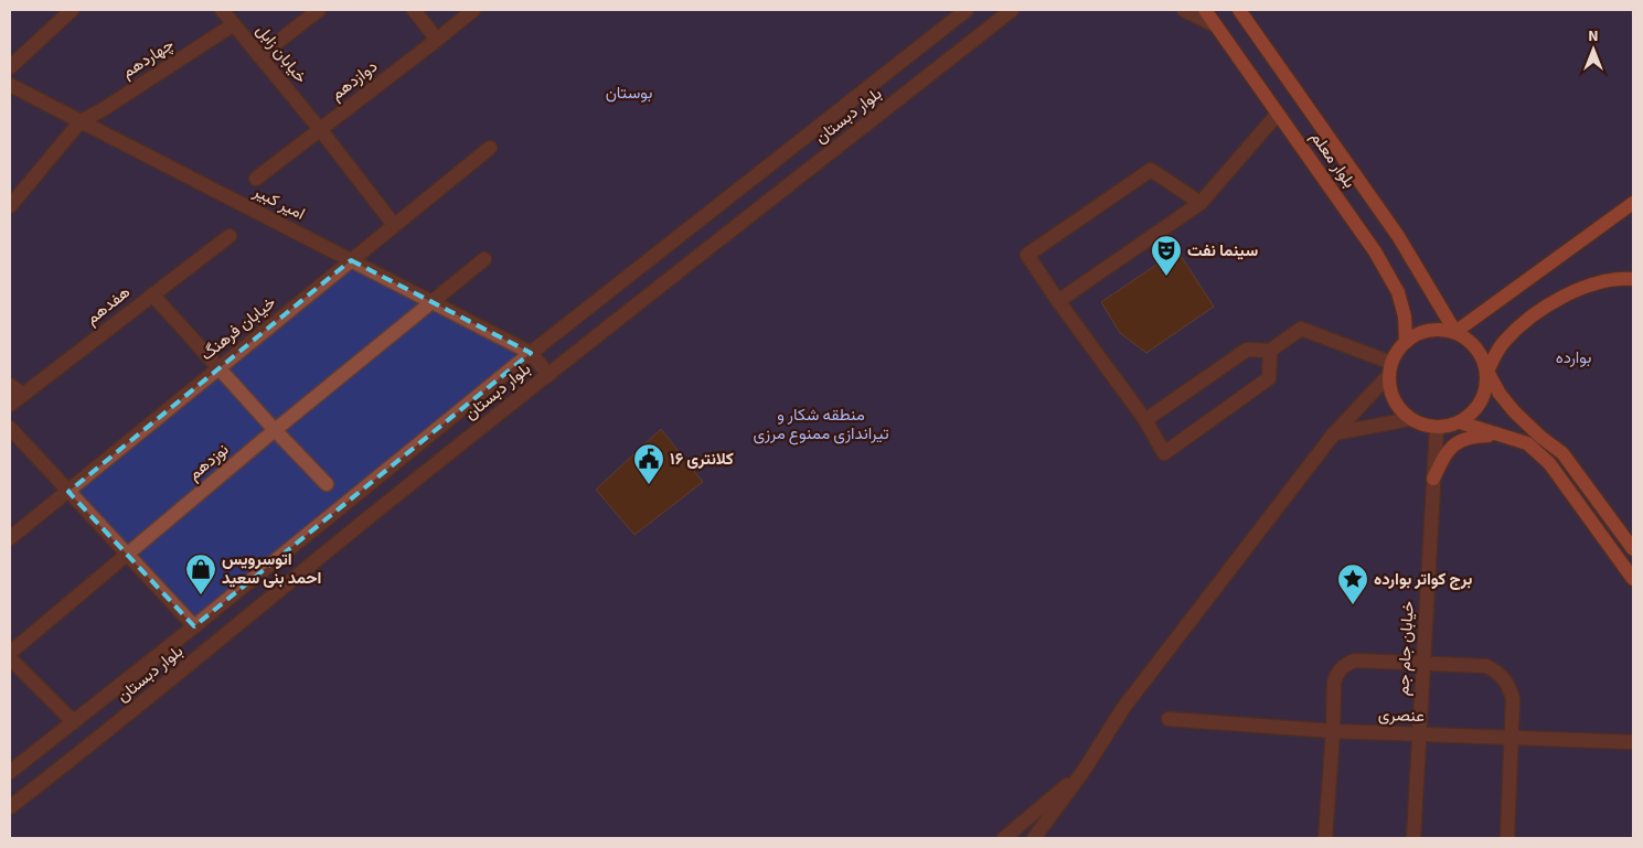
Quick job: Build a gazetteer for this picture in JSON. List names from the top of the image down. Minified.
{"streets":{"main road":["بلوار معلم"],"street":["خیابان زابل","چهاردهم","دوازدهم","بلوار دبستان","امیر کبیر","هفدهم","خیابان فرهنگ","نوزدهم","خیابان جام جم","عنصری"]},"crossings":[["خیابان زابل","چهاردهم"],["خیابان زابل","دوازدهم"],["خیابان زابل","خیابان فرهنگ"],["چهاردهم","امیر کبیر"],["بلوار دبستان","امیر کبیر"],["بلوار معلم","خیابان جام جم"],["امیر کبیر","خیابان فرهنگ"],["امیر کبیر","نوزدهم"],["خیابان جام جم","عنصری"]],"parks":["بوستان","بوارده","منطقه شکار و تیراندازی ممنوع مرزی"],"places":{"theatre":["سینما نفت"],"public building":["کلانتری ۱۶"],"shop":["اتوسرویس احمد بنی سعید"],"place":["برج کواتر بوارده"]},"north":"top"}
